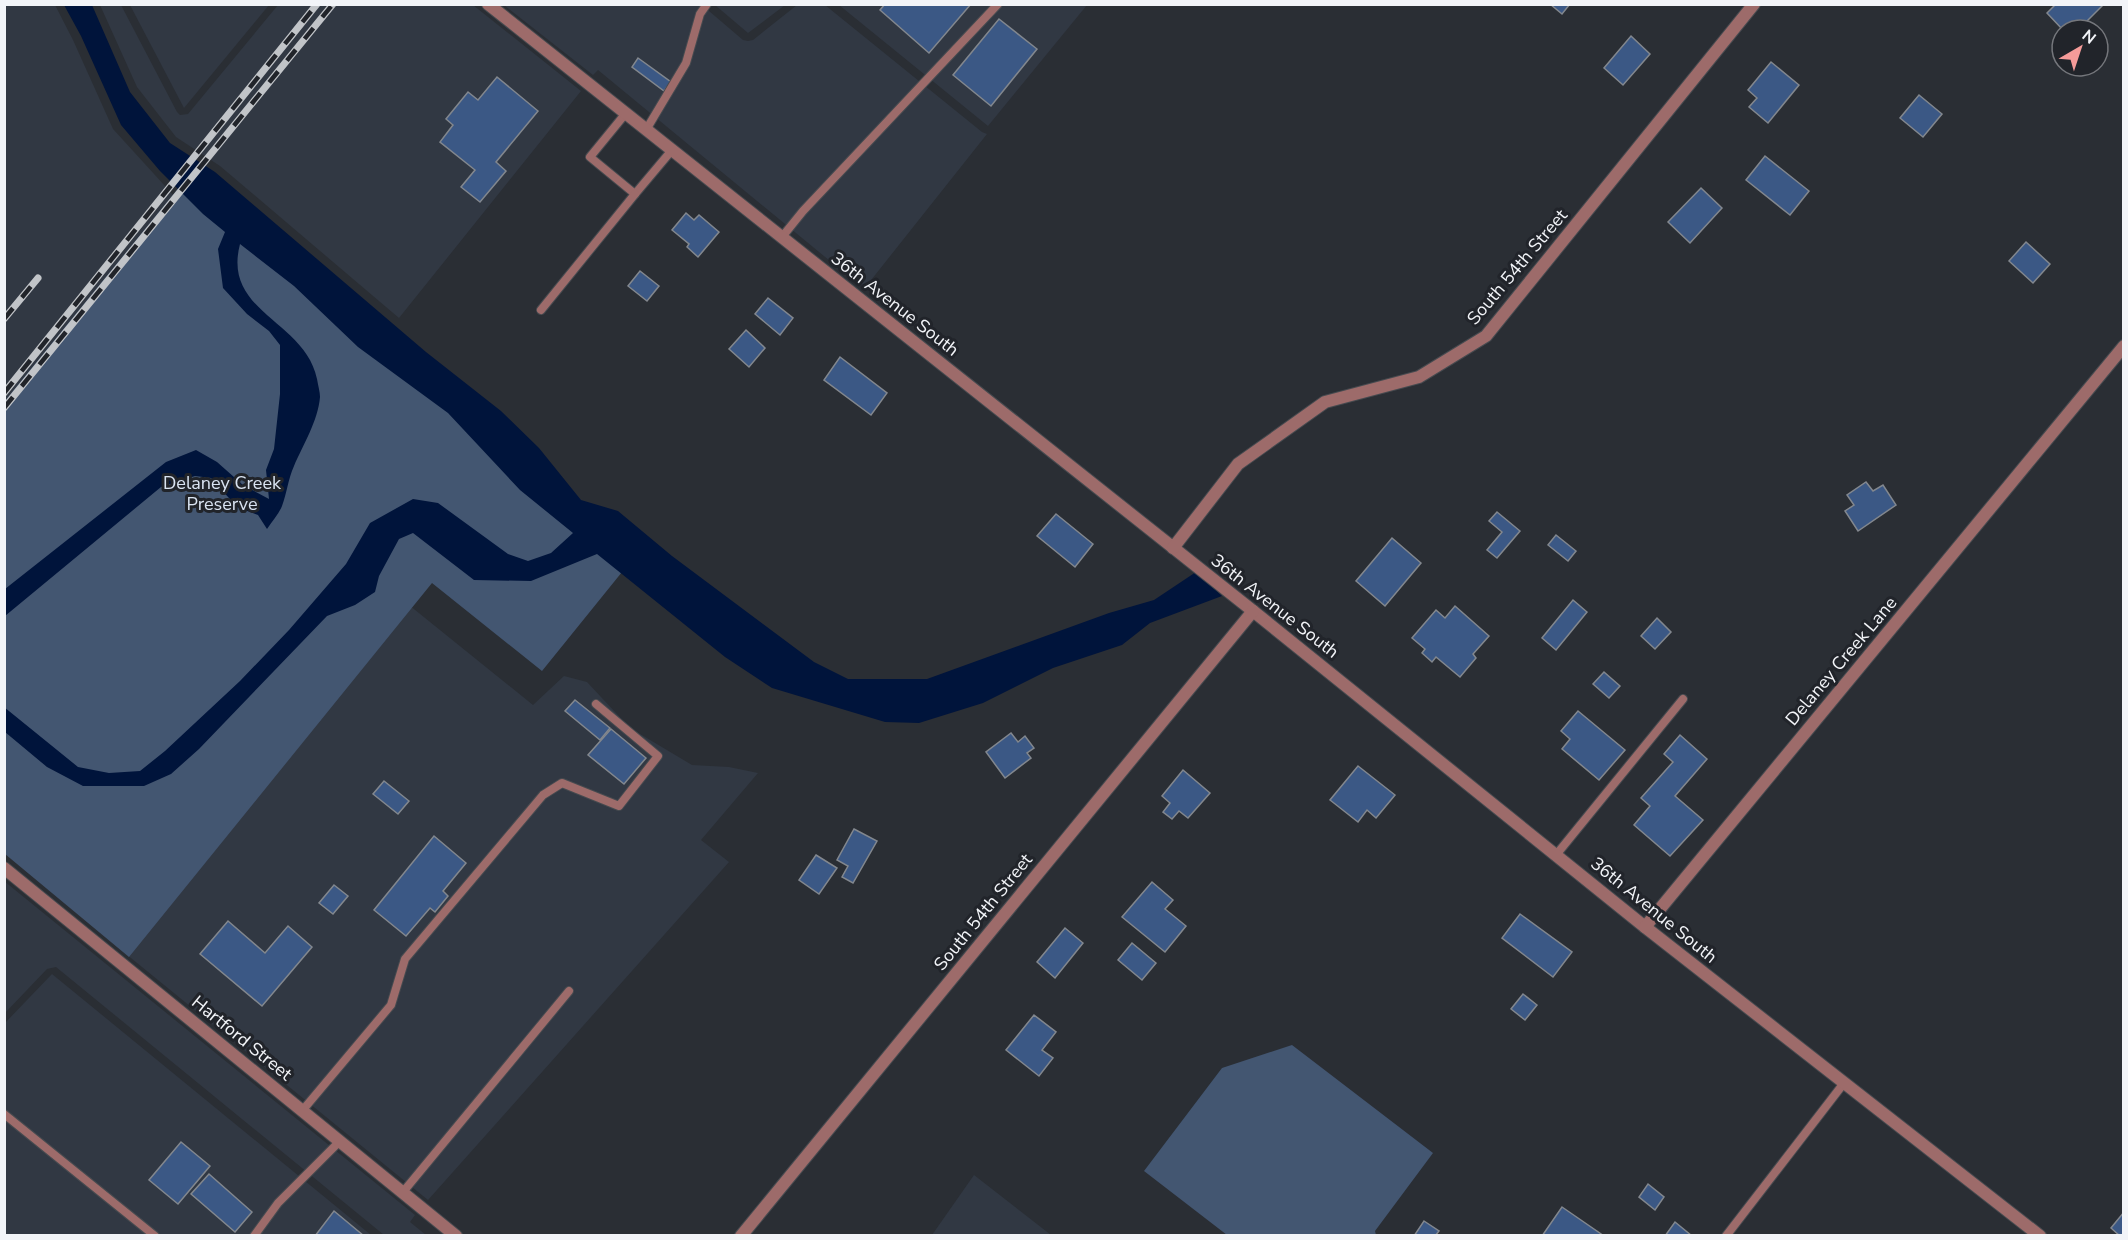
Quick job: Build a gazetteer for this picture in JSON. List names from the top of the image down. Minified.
{"streets":{"street":["South 54th Street","36th Avenue South","Delaney Creek Lane","Hartford Street"]},"crossings":[["South 54th Street","36th Avenue South"],["36th Avenue South","Delaney Creek Lane"]],"parks":["Delaney Creek Preserve"],"north":"top right"}
